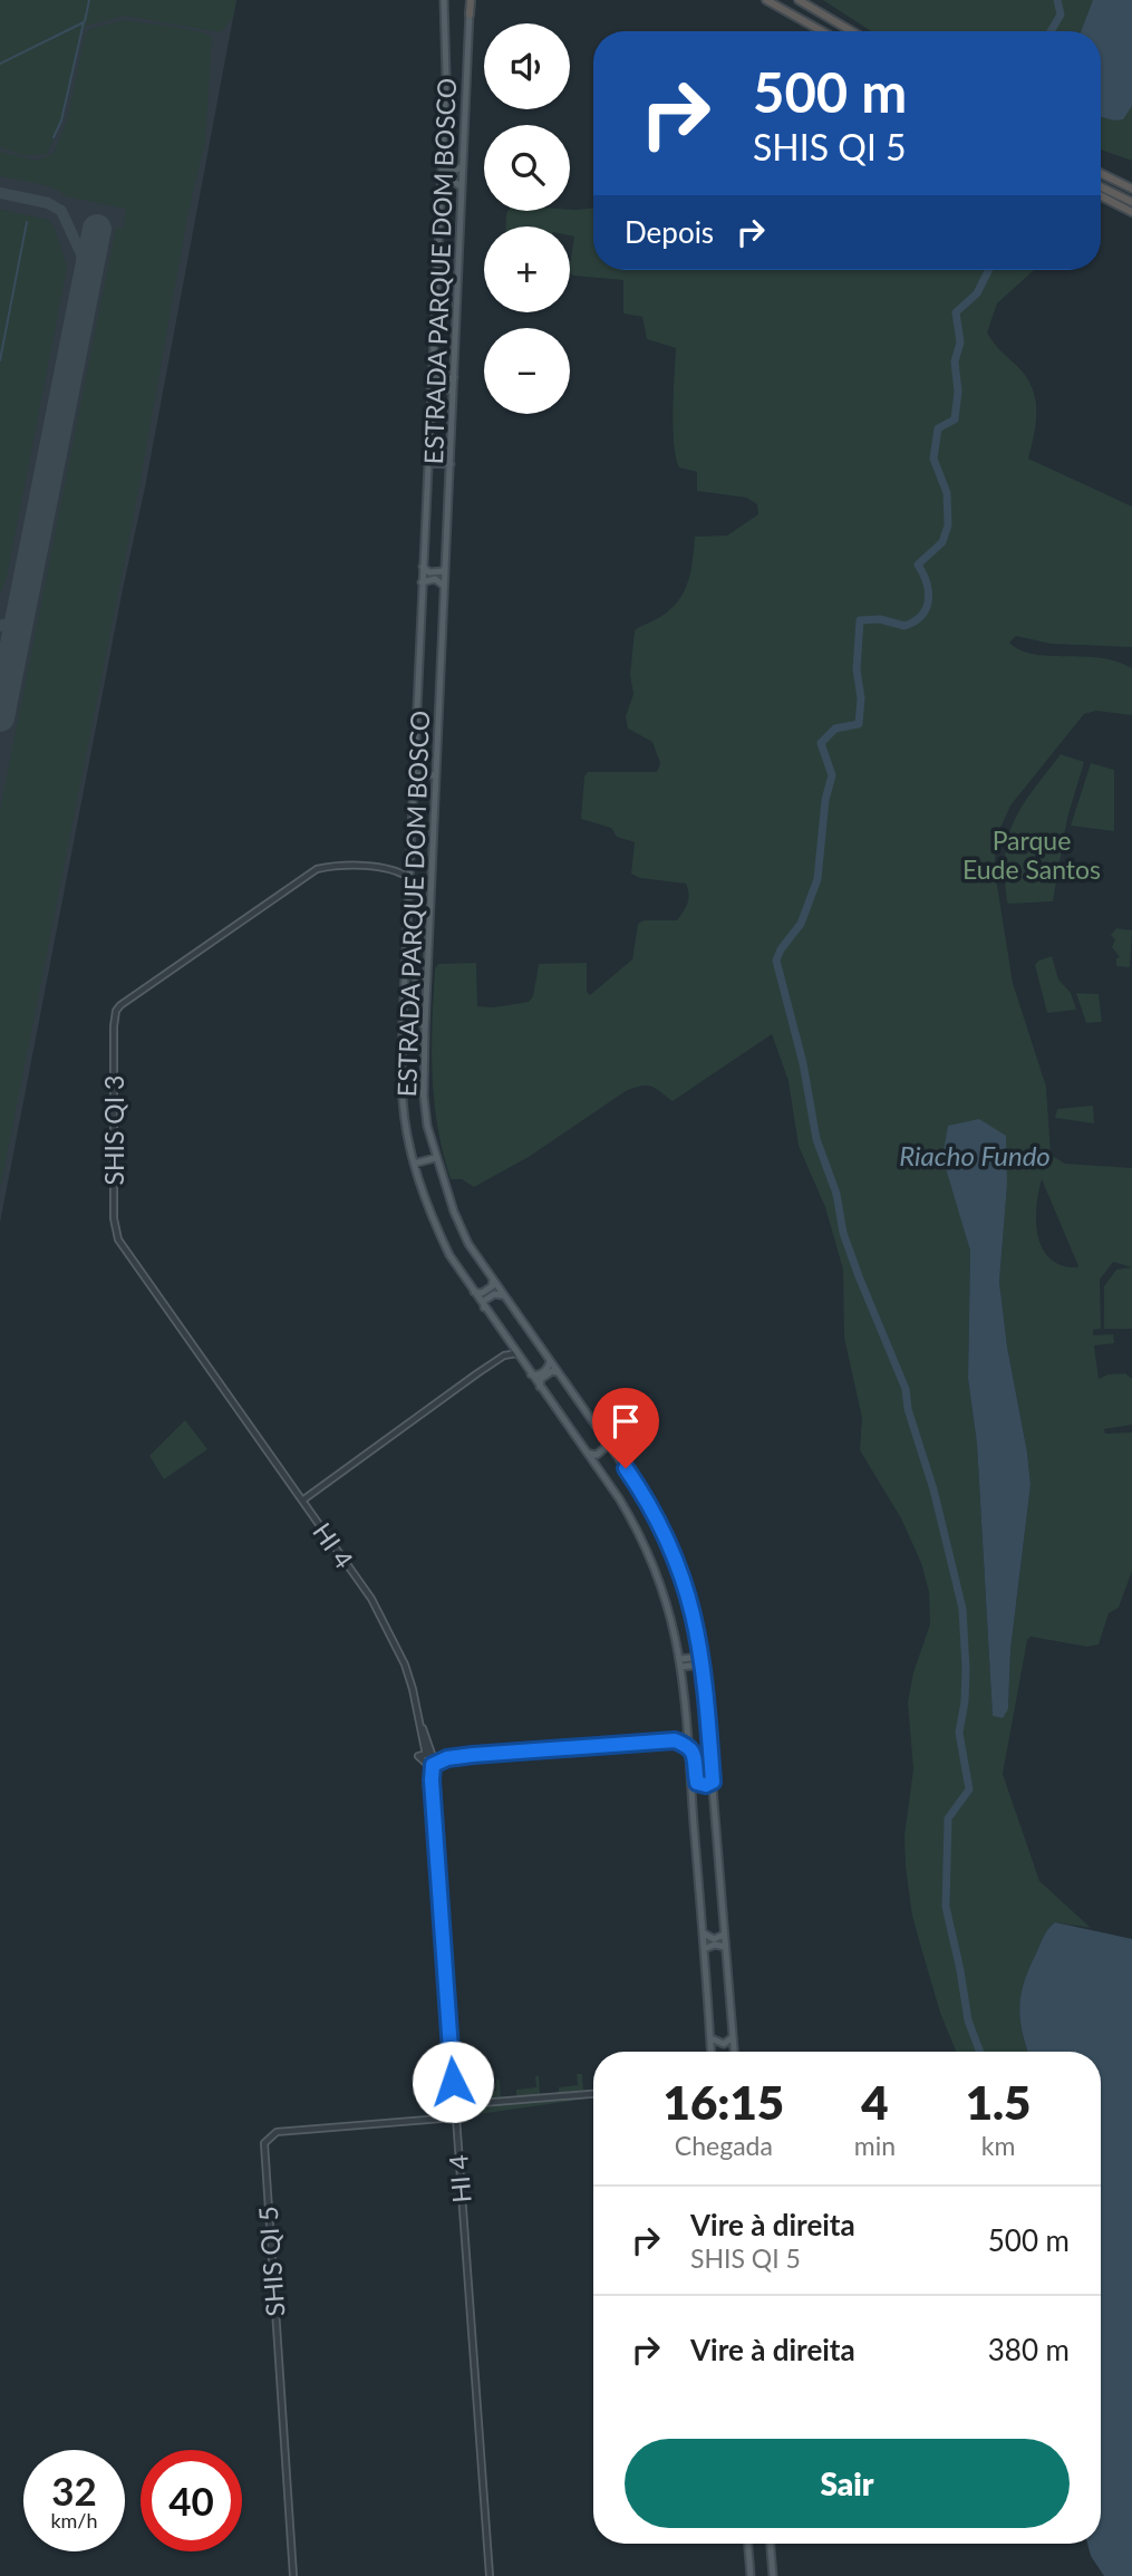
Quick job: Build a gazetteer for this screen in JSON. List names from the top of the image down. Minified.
{"streets":{"main road":["ESTRADA PARQUE DOM BOSCO"],"street":["SHIS QI 3","HI 4","SHIS QI 5"]},"crossings":[["ESTRADA PARQUE DOM BOSCO","SHIS QI 3"],["SHIS QI 3","HI 4"],["HI 4","SHIS QI 5"]],"water":["Riacho Fundo"],"parks":["Parque Eude Santos"],"page":{"map_buttons":["+","−"],"turn":["500 m","SHIS QI 5"],"then":"Depois","eta":["16:15","Chegada","4","min","1.5","km"],"list":[{"name":"Vire à direita","note":"SHIS QI 5","value":"500 m"},{"name":"Vire à direita","value":"380 m"}],"buttons":"Sair","speed":"32 km/h","limit":"40"}}
